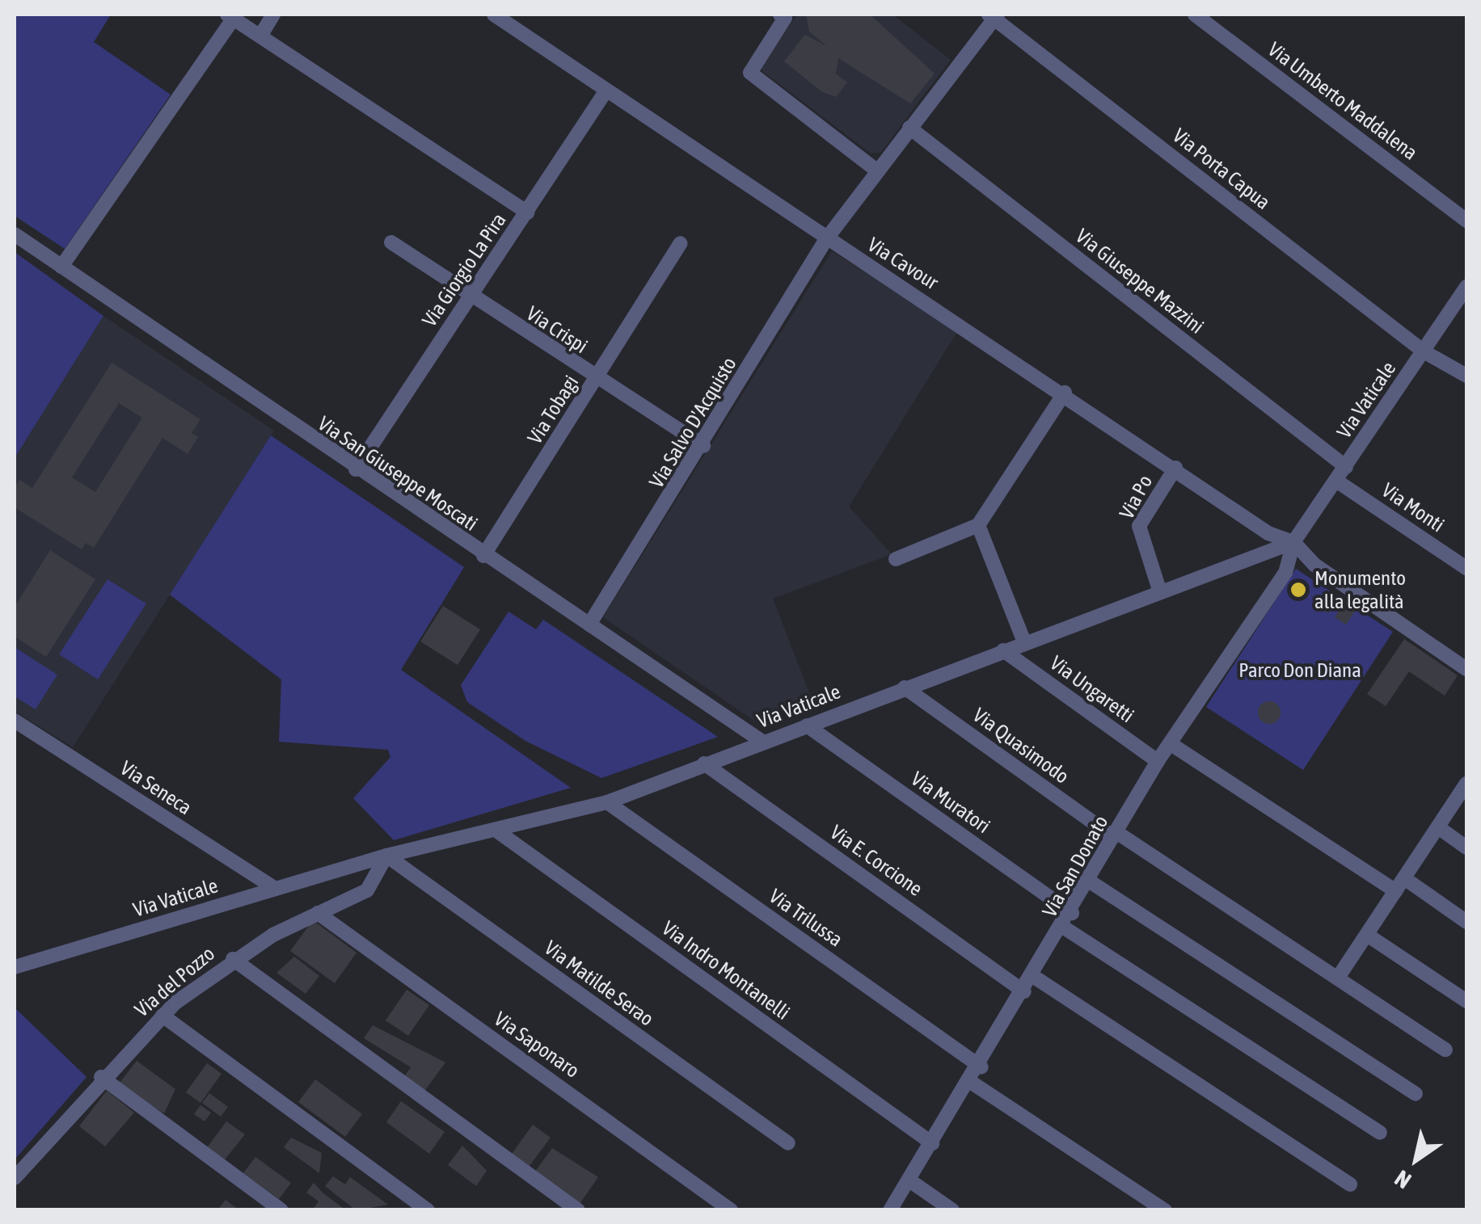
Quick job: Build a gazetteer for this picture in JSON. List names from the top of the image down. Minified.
{"streets":{"street":["Via Umberto Maddalena","Via Porta Capua","Via Cavour","Via Giorgio La Pira","Via Giuseppe Mazzini","Via Crispi","Via Vaticale","Via Tobagi","Via Salvo D'Acquisto","Via San Giuseppe Moscati","Via Po","Via Monti","Via Ungaretti","Via Quasimodo","Via Seneca","Via Muratori","Via E. Corcione","Via San Donato","Via Trilussa","Via Indro Montanelli","Via del Pozzo","Via Matilde Serao","Via Saponaro"]},"crossings":[["Via Porta Capua","Via Vaticale"],["Via Porta Capua","Via Salvo D'Acquisto"],["Via Cavour","Via Giorgio La Pira"],["Via Cavour","Via Vaticale"],["Via Cavour","Via Salvo D'Acquisto"],["Via Cavour","Via Po"],["Via Cavour","Via San Donato"],["Via Giorgio La Pira","Via Crispi"],["Via Giorgio La Pira","Via San Giuseppe Moscati"],["Via Giuseppe Mazzini","Via Vaticale"],["Via Giuseppe Mazzini","Via Salvo D'Acquisto"],["Via Crispi","Via Tobagi"],["Via Crispi","Via Salvo D'Acquisto"],["Via Vaticale","Via San Giuseppe Moscati"],["Via Vaticale","Via Po"],["Via Vaticale","Via Monti"],["Via Vaticale","Via Ungaretti"],["Via Vaticale","Via Quasimodo"],["Via Vaticale","Via Seneca"],["Via Vaticale","Via Muratori"],["Via Vaticale","Via E. Corcione"],["Via Vaticale","Via San Donato"],["Via Vaticale","Via Trilussa"],["Via Vaticale","Via Indro Montanelli"],["Via Vaticale","Via del Pozzo"],["Via Vaticale","Via Matilde Serao"],["Via Tobagi","Via San Giuseppe Moscati"],["Via Salvo D'Acquisto","Via San Giuseppe Moscati"],["Via Ungaretti","Via San Donato"],["Via Quasimodo","Via San Donato"],["Via Muratori","Via San Donato"],["Via E. Corcione","Via San Donato"],["Via San Donato","Via Trilussa"],["Via San Donato","Via Indro Montanelli"],["Via del Pozzo","Via Matilde Serao"],["Via del Pozzo","Via Saponaro"]],"parks":["Parco Don Diana"],"places":["Monumento alla legalità"],"north":"bottom left"}
